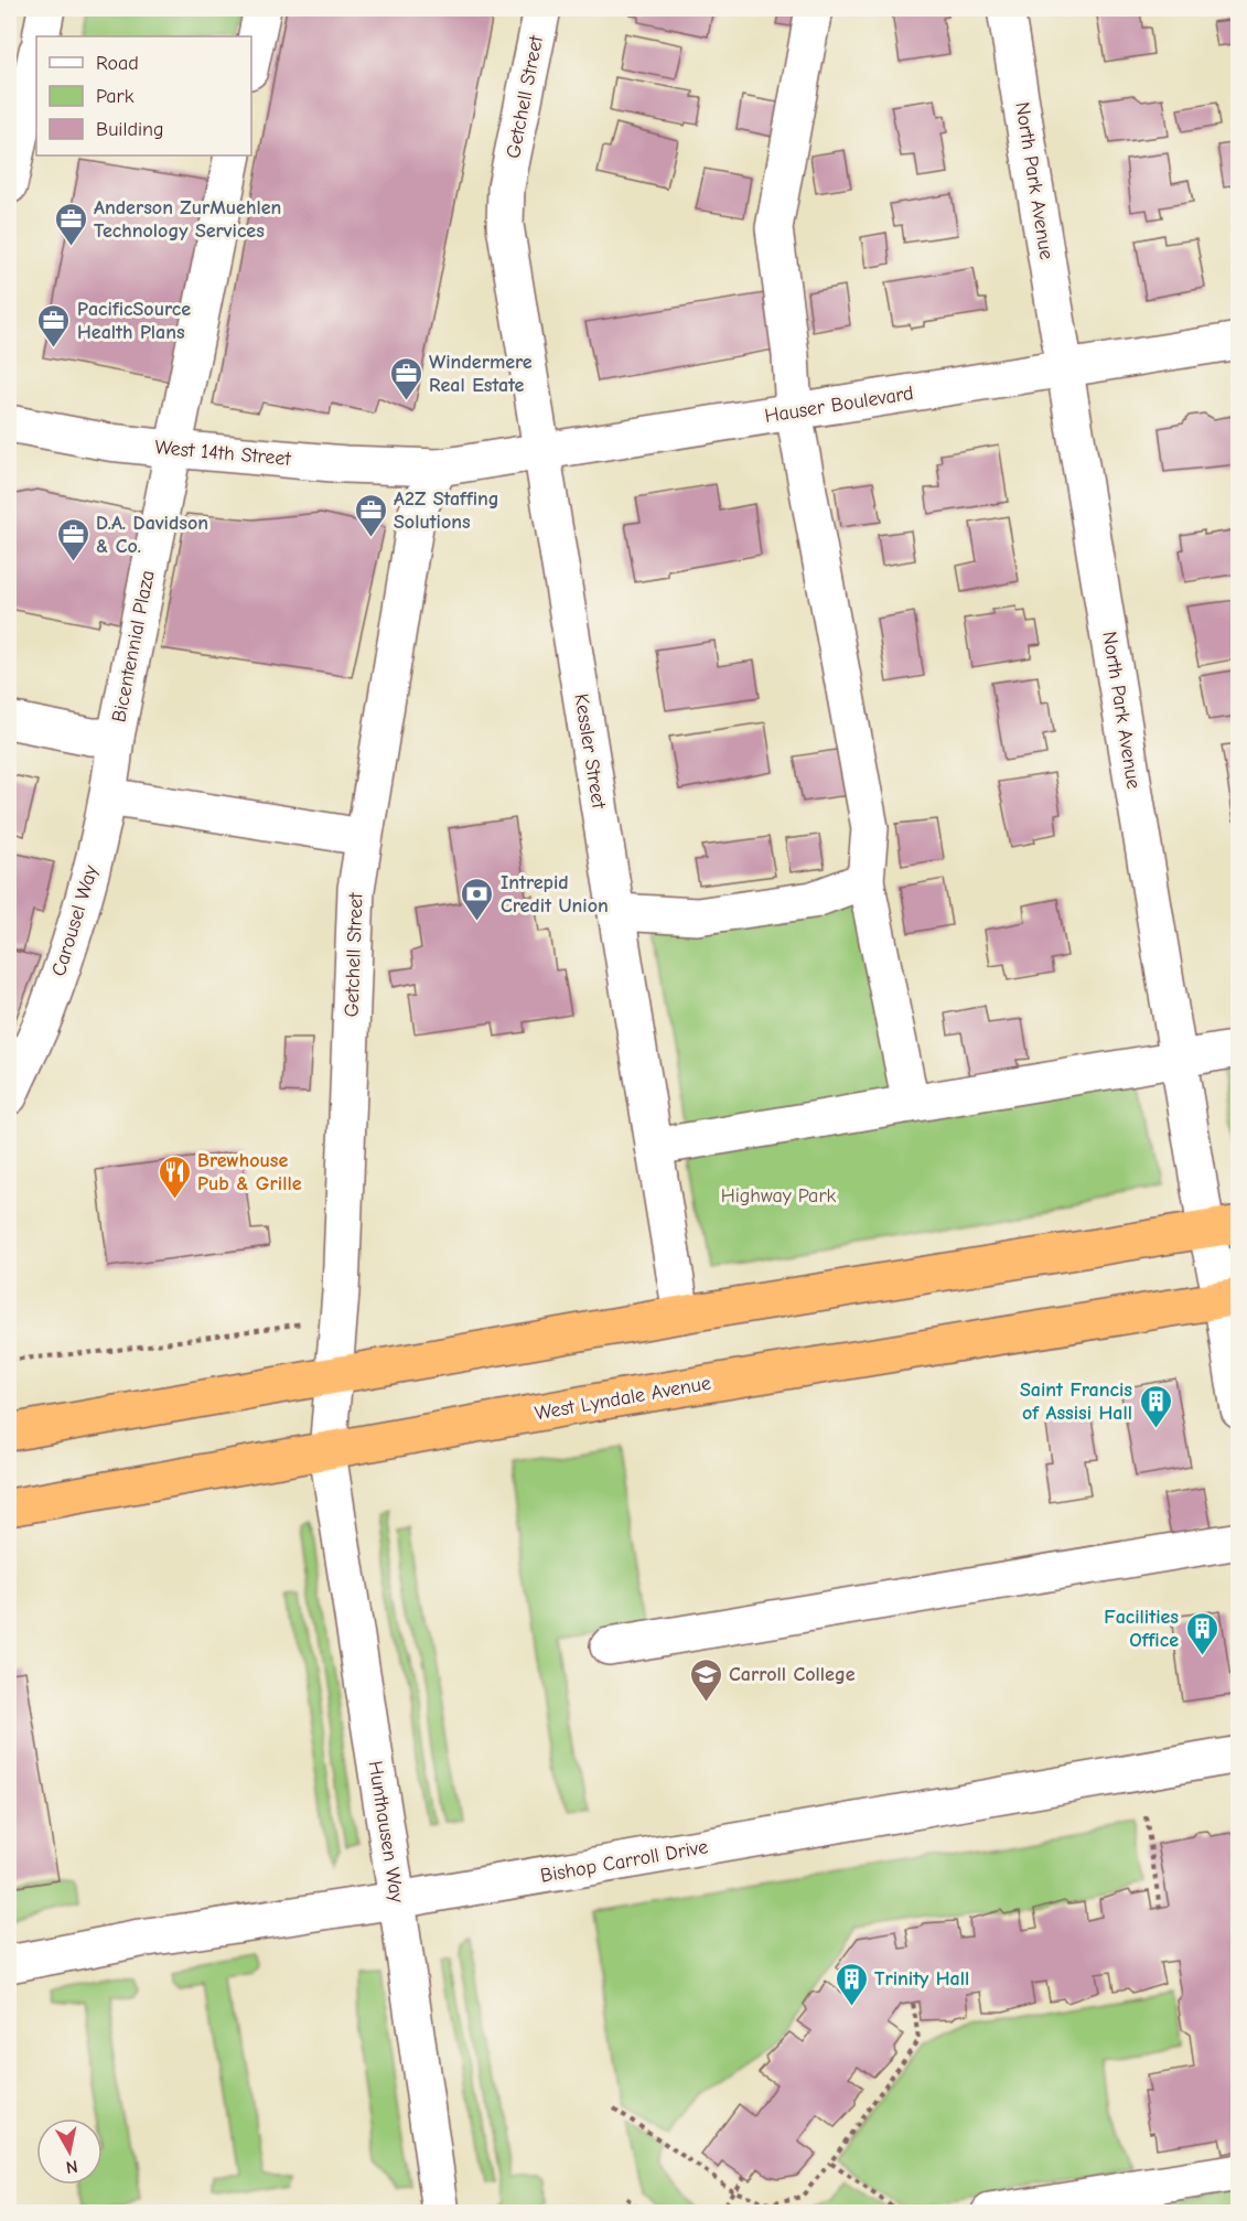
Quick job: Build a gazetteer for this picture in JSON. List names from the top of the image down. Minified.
{"streets":{"highway":["West Lyndale Avenue"],"street":["Getchell Street","North Park Avenue","Hauser Boulevard","West 14th Street","Bicentennial Plaza","Kessler Street","Carousel Way","Hunthausen Way","Bishop Carroll Drive"]},"crossings":[["Getchell Street","Hauser Boulevard"],["Getchell Street","West 14th Street"],["Getchell Street","Kessler Street"],["Getchell Street","West Lyndale Avenue"],["Getchell Street","Hunthausen Way"],["North Park Avenue","Hauser Boulevard"],["North Park Avenue","West Lyndale Avenue"],["Hauser Boulevard","West 14th Street"],["Hauser Boulevard","Kessler Street"],["West 14th Street","Bicentennial Plaza"],["Bicentennial Plaza","Carousel Way"],["West Lyndale Avenue","Hunthausen Way"],["Hunthausen Way","Bishop Carroll Drive"]],"parks":["Highway Park"],"places":{"office":["Anderson ZurMuehlen Technology Services","PacificSource Health Plans","Windermere Real Estate","A2Z Staffing Solutions","D.A. Davidson & Co."],"bank":["Intrepid Credit Union"],"restaurant":["Brewhouse Pub & Grille"],"building":["Saint Francis of Assisi Hall","Facilities Office","Trinity Hall"],"school or university":["Carroll College"]},"legend":["Road","Park","Building"],"north":"bottom"}
